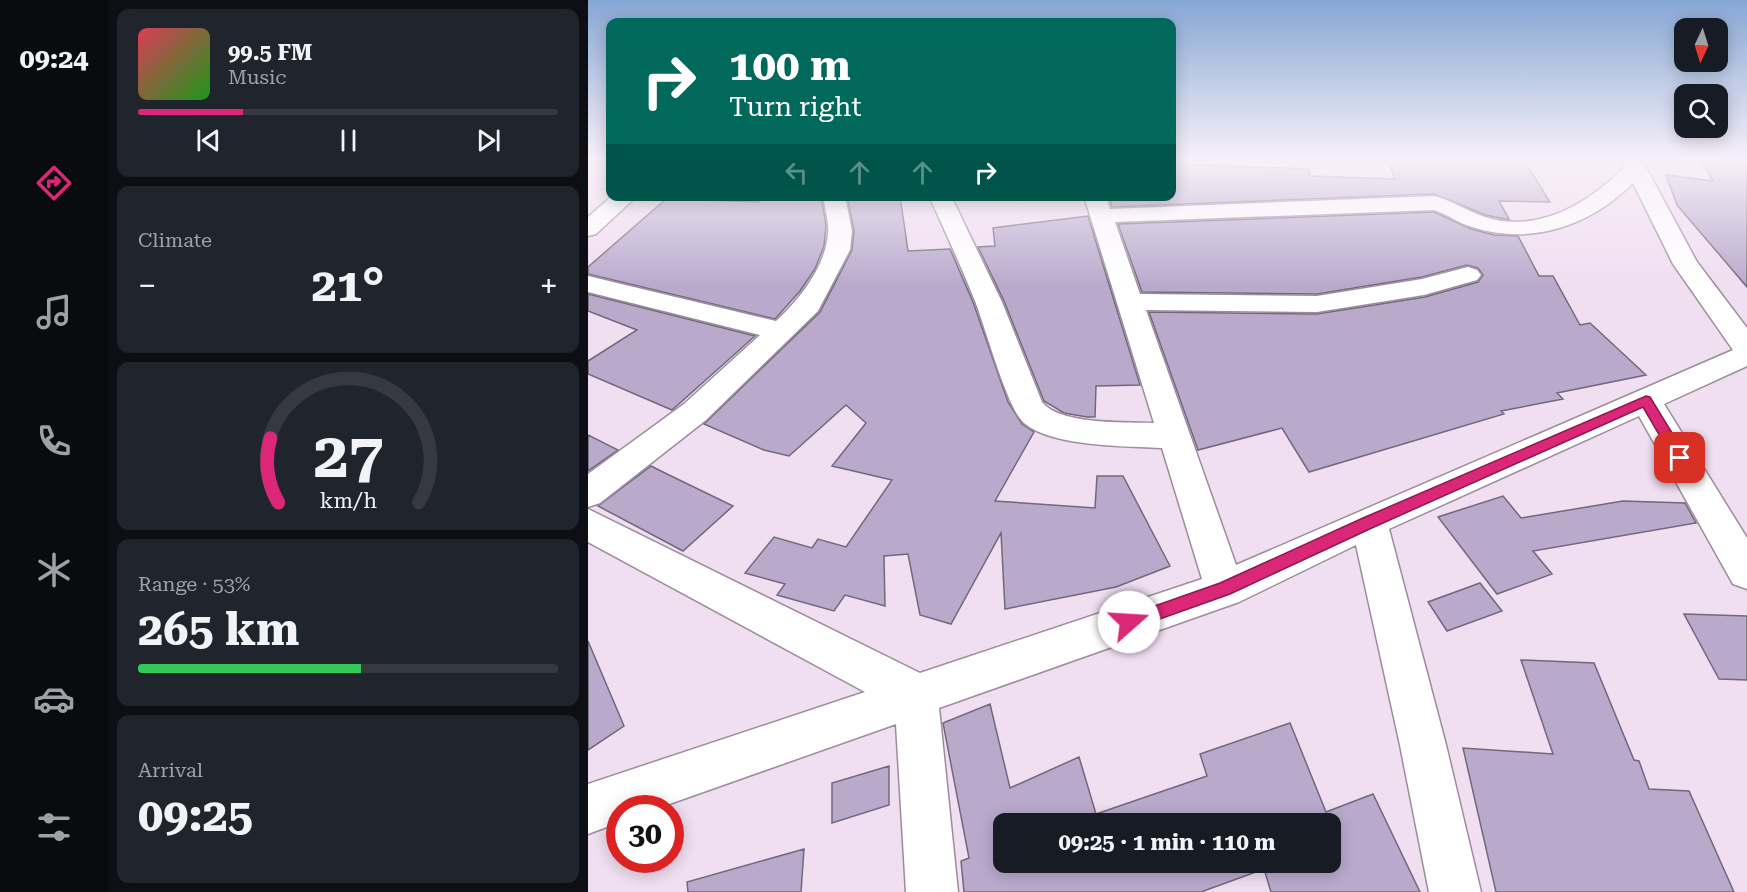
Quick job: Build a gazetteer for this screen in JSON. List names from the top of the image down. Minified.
{"north":"bottom","page":{"tabs":"09:24","turn":["100 m","Turn right"],"song":["99.5 FM","Music"],"tile":["Climate",["Range · 53%","265 km"],["Arrival","09:25"]],"heat":["−","21°","+"],"limit":"30","trip":"09:25 · 1 min · 110 m","gauge":["27","km/h"]}}
